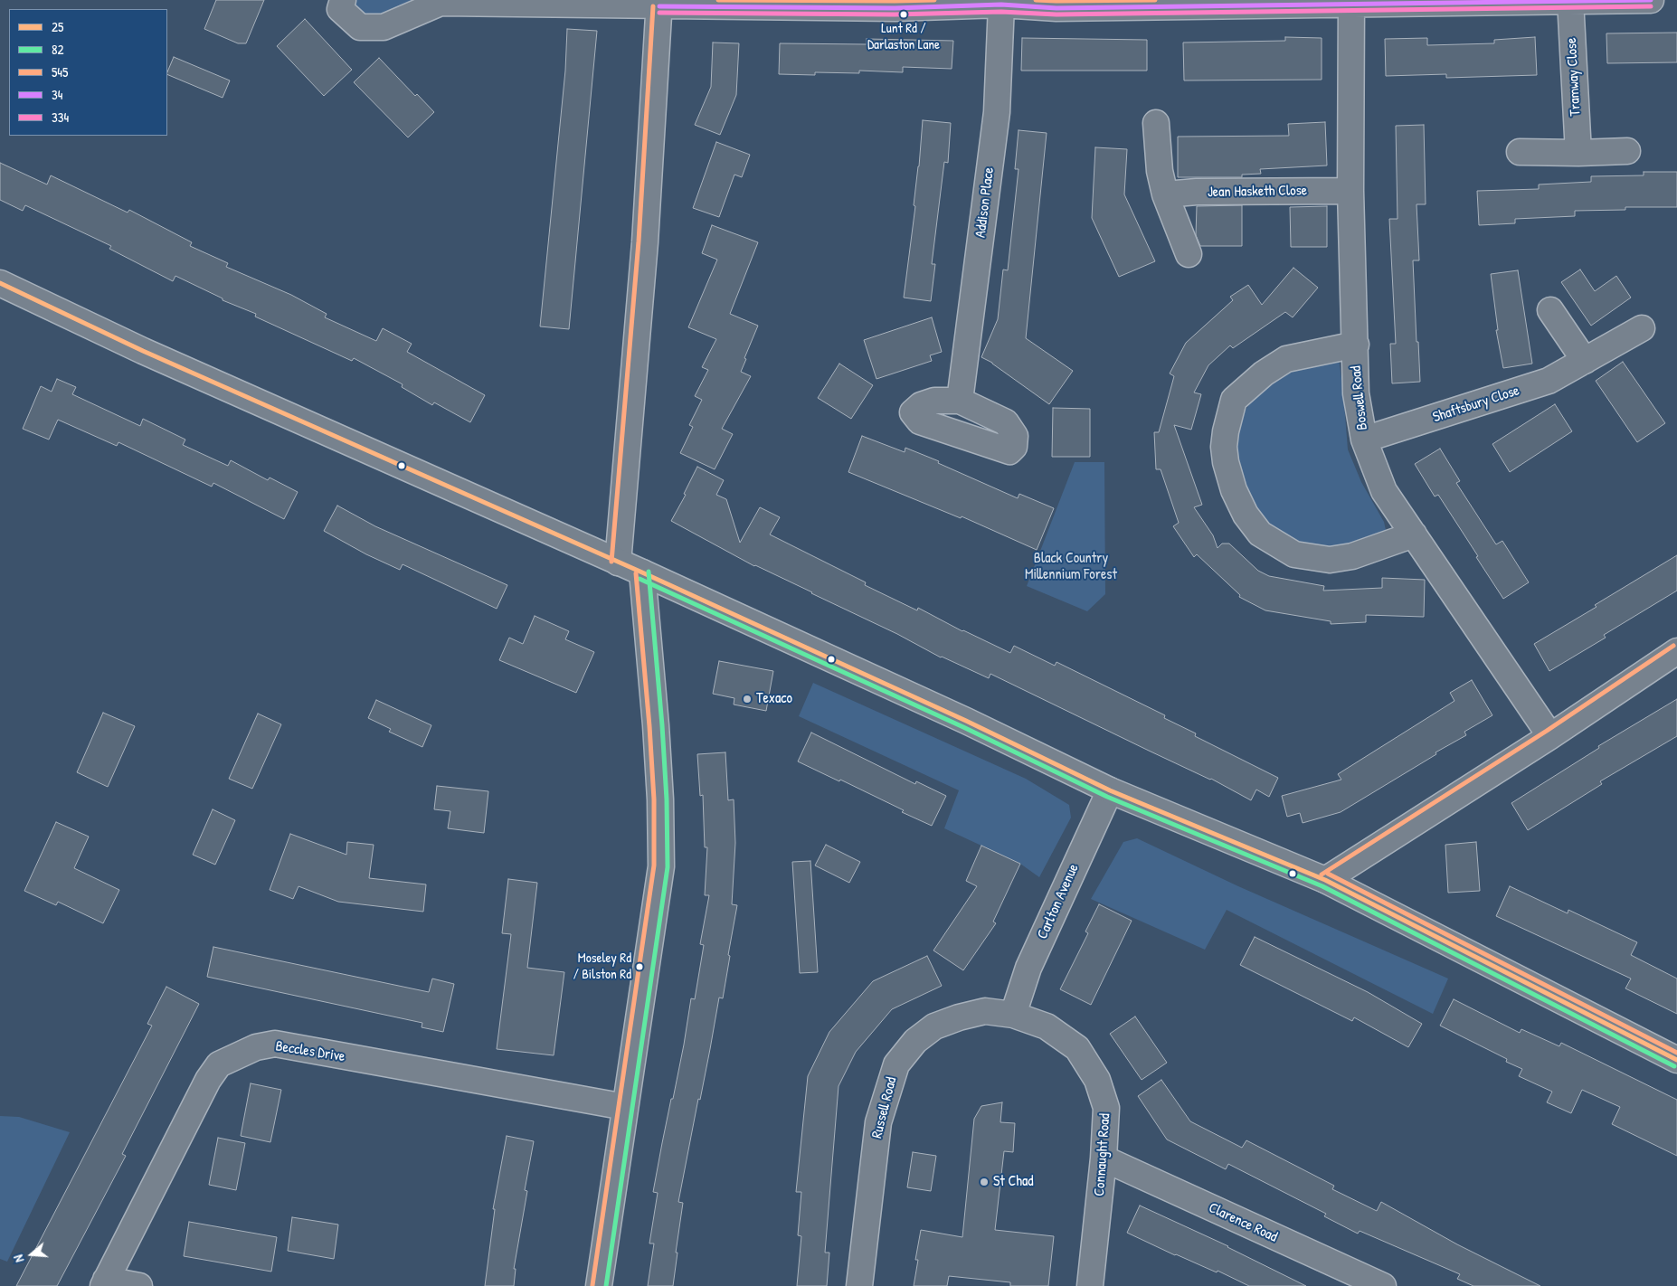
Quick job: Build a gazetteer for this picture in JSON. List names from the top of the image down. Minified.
{"streets":{"street":["Tramway Close","Jean Hasketh Close","Addison Place","Boswell Road","Shaftsbury Close","Carlton Avenue","Beccles Drive","Russell Road","Connaught Road","Clarence Road"]},"crossings":[["Jean Hasketh Close","Boswell Road"],["Boswell Road","Shaftsbury Close"],["Carlton Avenue","Russell Road"],["Carlton Avenue","Connaught Road"],["Russell Road","Connaught Road"],["Connaught Road","Clarence Road"]],"parks":["Black Country Millennium Forest"],"places":["Lunt Rd / Darlaston Lane","Texaco","Moseley Rd / Bilston Rd","St Chad"],"lines":["transit line 545","transit line 34","transit line 334","transit line 25","transit line 82"],"legend":["25","82","545","34","334"],"north":"left"}
